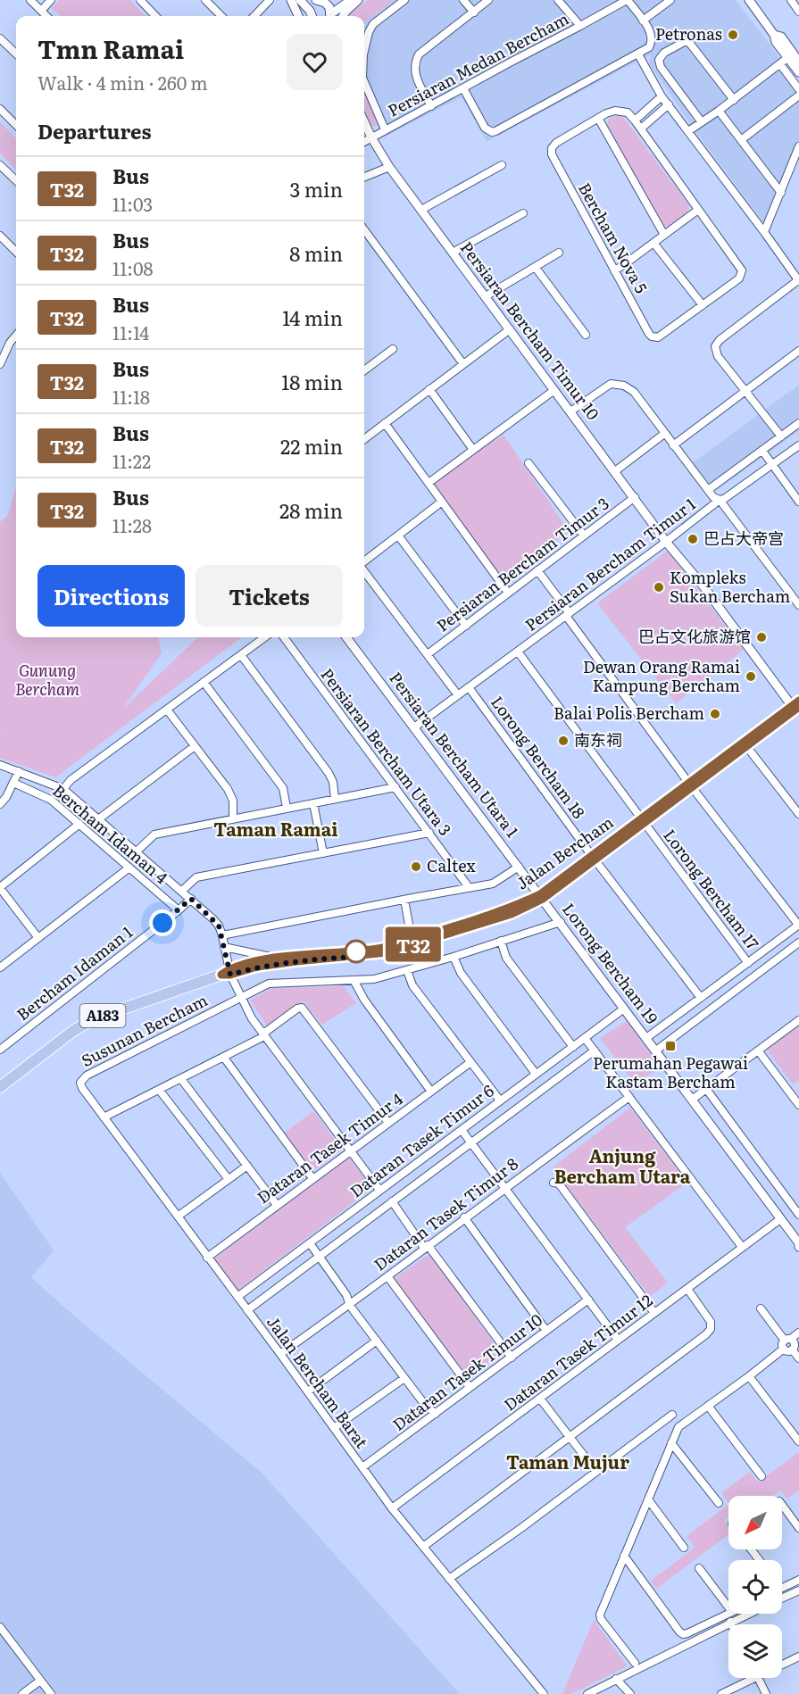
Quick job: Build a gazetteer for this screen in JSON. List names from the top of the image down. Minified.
{"streets":{"main road":["Jalan Bercham","A183"],"street":["Persiaran Medan Bercham","Bercham Nova 5","Persiaran Bercham Timur 10","Persiaran Bercham Timur 3","Persiaran Bercham Timur 1","Persiaran Bercham Utara 3","Persiaran Bercham Utara 1","Lorong Bercham 18","Bercham Idaman 4","Lorong Bercham 17","Lorong Bercham 19","Bercham Idaman 1","Susunan Bercham","Dataran Tasek Timur 6","Dataran Tasek Timur 4","Dataran Tasek Timur 8","Dataran Tasek Timur 12","Dataran Tasek Timur 10","Jalan Bercham Barat"]},"crossings":[["Persiaran Medan Bercham","Persiaran Bercham Timur 10"],["Persiaran Bercham Timur 10","Persiaran Bercham Timur 3"],["Persiaran Bercham Timur 10","Persiaran Bercham Timur 1"],["Persiaran Bercham Timur 10","Jalan Bercham"],["Persiaran Bercham Timur 1","Persiaran Bercham Utara 1"],["Persiaran Bercham Timur 1","Lorong Bercham 18"],["Persiaran Bercham Timur 1","Lorong Bercham 17"],["Persiaran Bercham Utara 1","Jalan Bercham"],["Persiaran Bercham Utara 1","Lorong Bercham 19"],["Lorong Bercham 18","Jalan Bercham"],["Bercham Idaman 4","Bercham Idaman 1"],["Jalan Bercham","Lorong Bercham 17"],["Jalan Bercham","Lorong Bercham 19"],["Lorong Bercham 19","Susunan Bercham"],["Lorong Bercham 19","Dataran Tasek Timur 6"],["Lorong Bercham 19","Dataran Tasek Timur 12"],["Susunan Bercham","Jalan Bercham Barat"],["Dataran Tasek Timur 6","Jalan Bercham Barat"],["Dataran Tasek Timur 4","Jalan Bercham Barat"],["Dataran Tasek Timur 8","Jalan Bercham Barat"],["Dataran Tasek Timur 12","Jalan Bercham Barat"],["Dataran Tasek Timur 10","Jalan Bercham Barat"]],"districts":["Taman Ramai","Anjung Bercham Utara","Taman Mujur"],"parks":["Gunung Bercham"],"places":{"other":["Petronas","巴占大帝宫","Kompleks Sukan Bercham","巴占文化旅游馆","Dewan Orang Ramai Kampung Bercham","Balai Polis Bercham","南东祠","Caltex"],"transit":["Perumahan Pegawai Kastam Bercham"]},"lines":["bus line T32"],"north":"bottom left","page":{"on_map":"T32","heading":[["Tmn Ramai","Walk · 4 min · 260 m"],"Departures"],"list":[{"mark":"T32","name":"Bus","note":"11:03","value":"3 min"},{"mark":"T32","name":"Bus","note":"11:08","value":"8 min"},{"mark":"T32","name":"Bus","note":"11:14","value":"14 min"},{"mark":"T32","name":"Bus","note":"11:18","value":"18 min"},{"mark":"T32","name":"Bus","note":"11:22","value":"22 min"},{"mark":"T32","name":"Bus","note":"11:28","value":"28 min"}],"buttons":["Directions","Tickets"]}}
